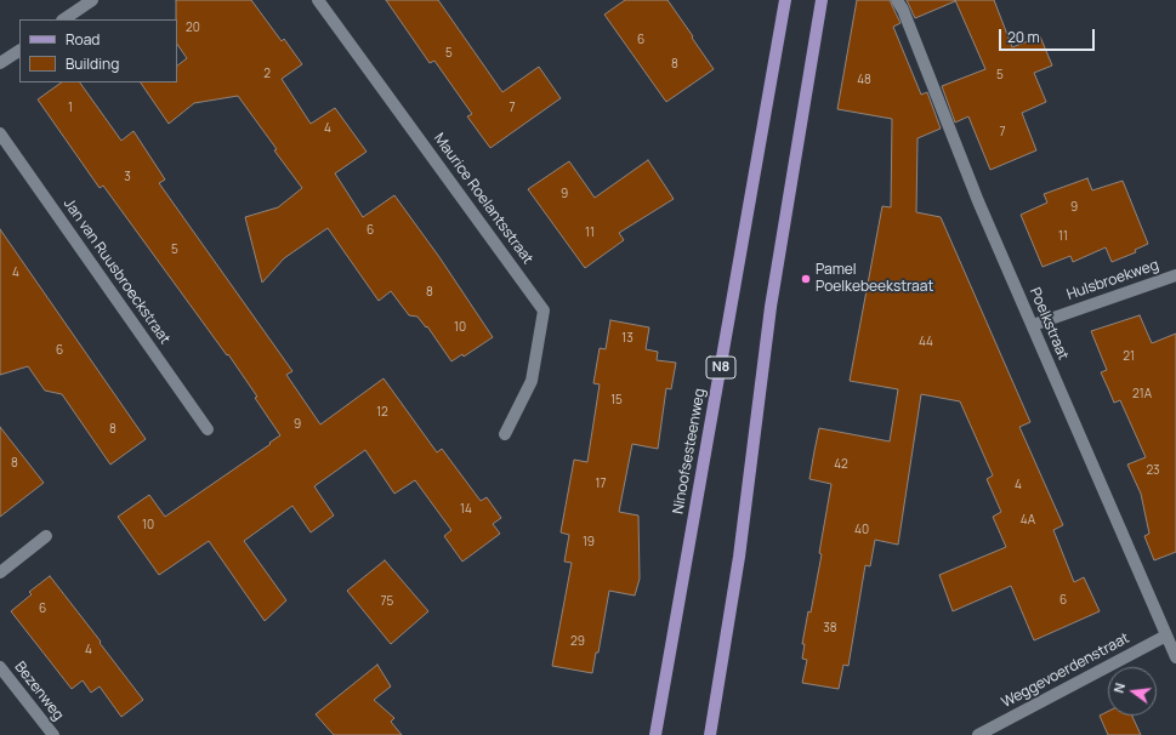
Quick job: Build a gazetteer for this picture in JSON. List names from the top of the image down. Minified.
{"streets":{"main road":["N8","Ninoofsesteenweg"],"street":["Maurice Roelantsstraat","Jan van Ruusbroeckstraat","Hulsbroekweg","Poelkstraat","Weggevoerdenstraat","Bezenweg"]},"crossings":[["Hulsbroekweg","Poelkstraat"],["Poelkstraat","Weggevoerdenstraat"]],"places":["Pamel Poelkebeekstraat"],"house_numbers":["20","6","5","8","2","5","48","1","7","4","7","3","9","9","6","11","11","5","4","8","10","13","44","6","21","21A","15","12","9","8","8","42","23","17","4","14","4A","10","40","19","6","75","6","38","29","4"],"legend":["Road","Building"],"scale_bar":"20 m","north":"left"}
